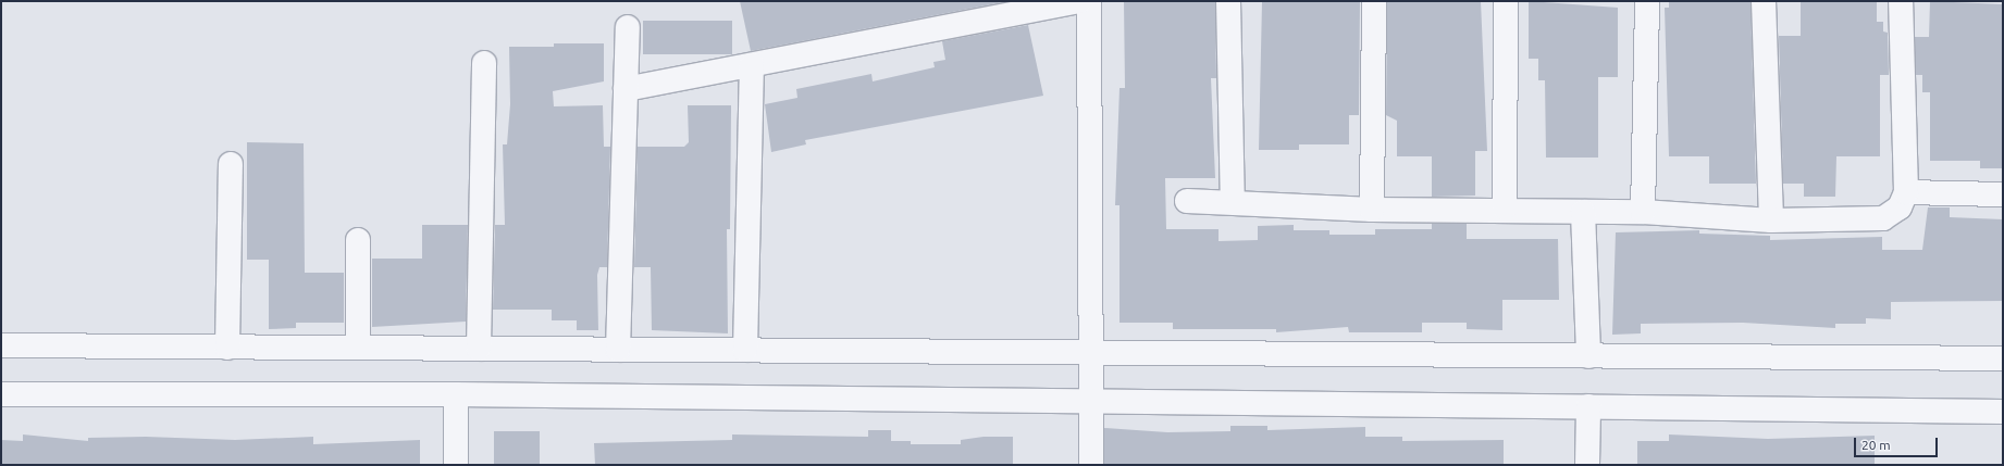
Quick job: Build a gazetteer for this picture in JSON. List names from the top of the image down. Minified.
{"scale_bar":"20 m"}
